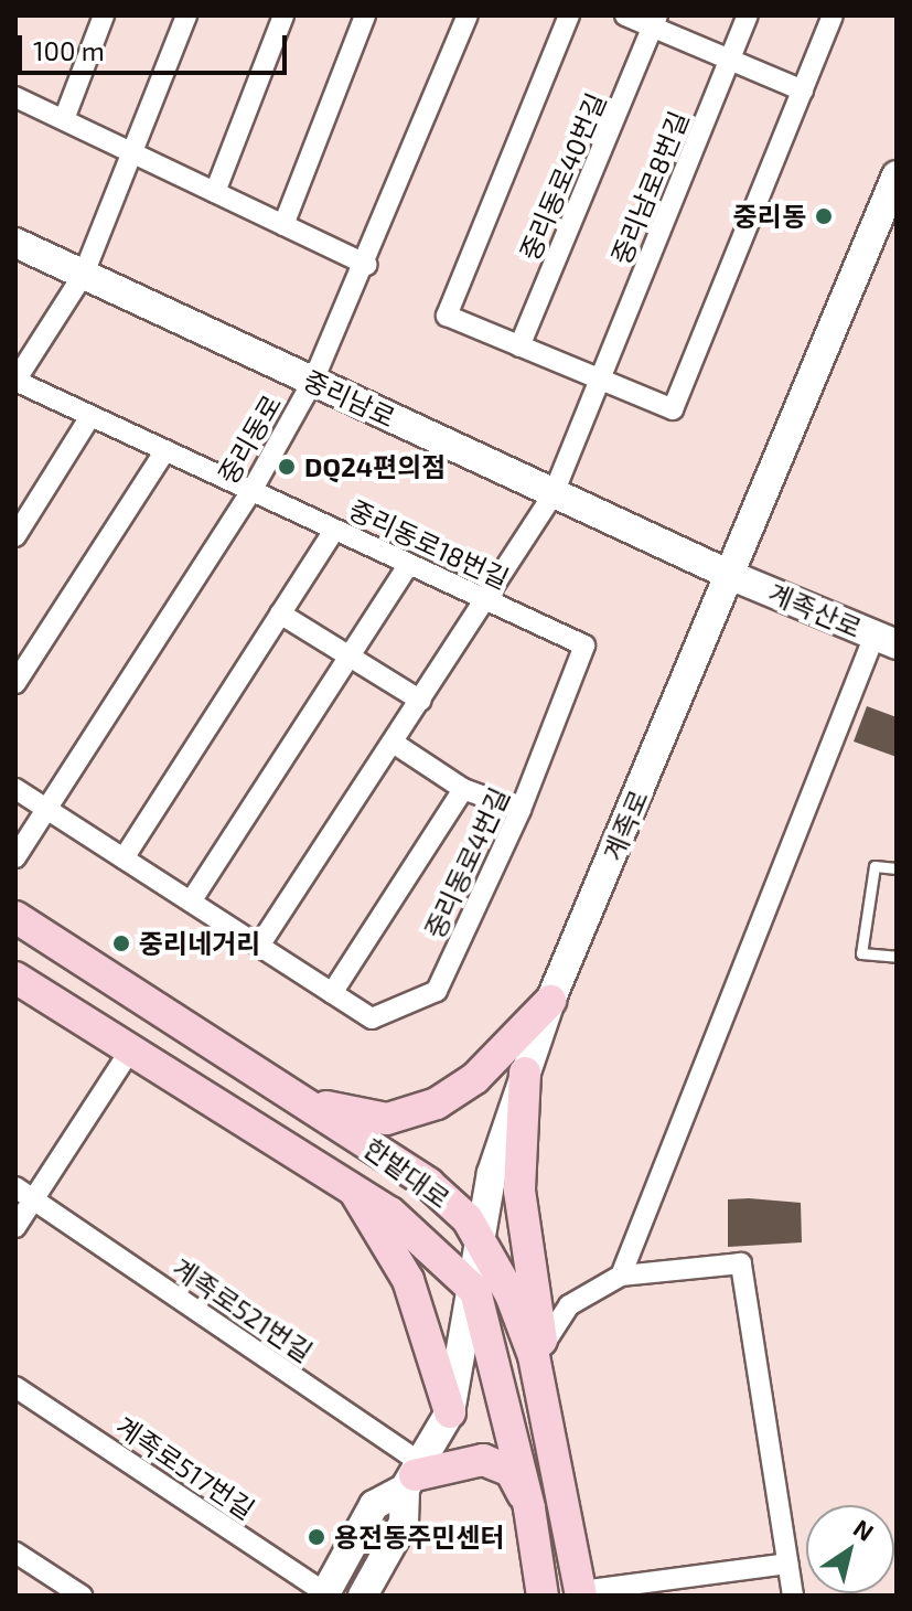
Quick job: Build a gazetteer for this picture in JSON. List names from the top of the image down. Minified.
{"streets":{"main road":["중리남로","계족산로","계족로","한밭대로"],"street":["중리동로40번길","중리남로8번길","중리동로","중리동로18번길","중리동로4번길","계족로521번길","계족로517번길"]},"crossings":[["중리남로8번길","중리남로"],["중리남로8번길","중리동로18번길"],["중리남로8번길","중리동로4번길"],["중리남로","중리동로"],["중리남로","계족산로"],["중리남로","계족로"],["중리동로","중리동로18번길"],["중리동로","중리동로4번길"],["중리동로18번길","중리동로4번길"],["계족산로","계족로"],["계족로","한밭대로"],["계족로","계족로521번길"],["계족로","계족로517번길"]],"places":["중리동","DQ24편의점","중리네거리","용전동주민센터"],"scale_bar":"100 m","north":"top right"}
